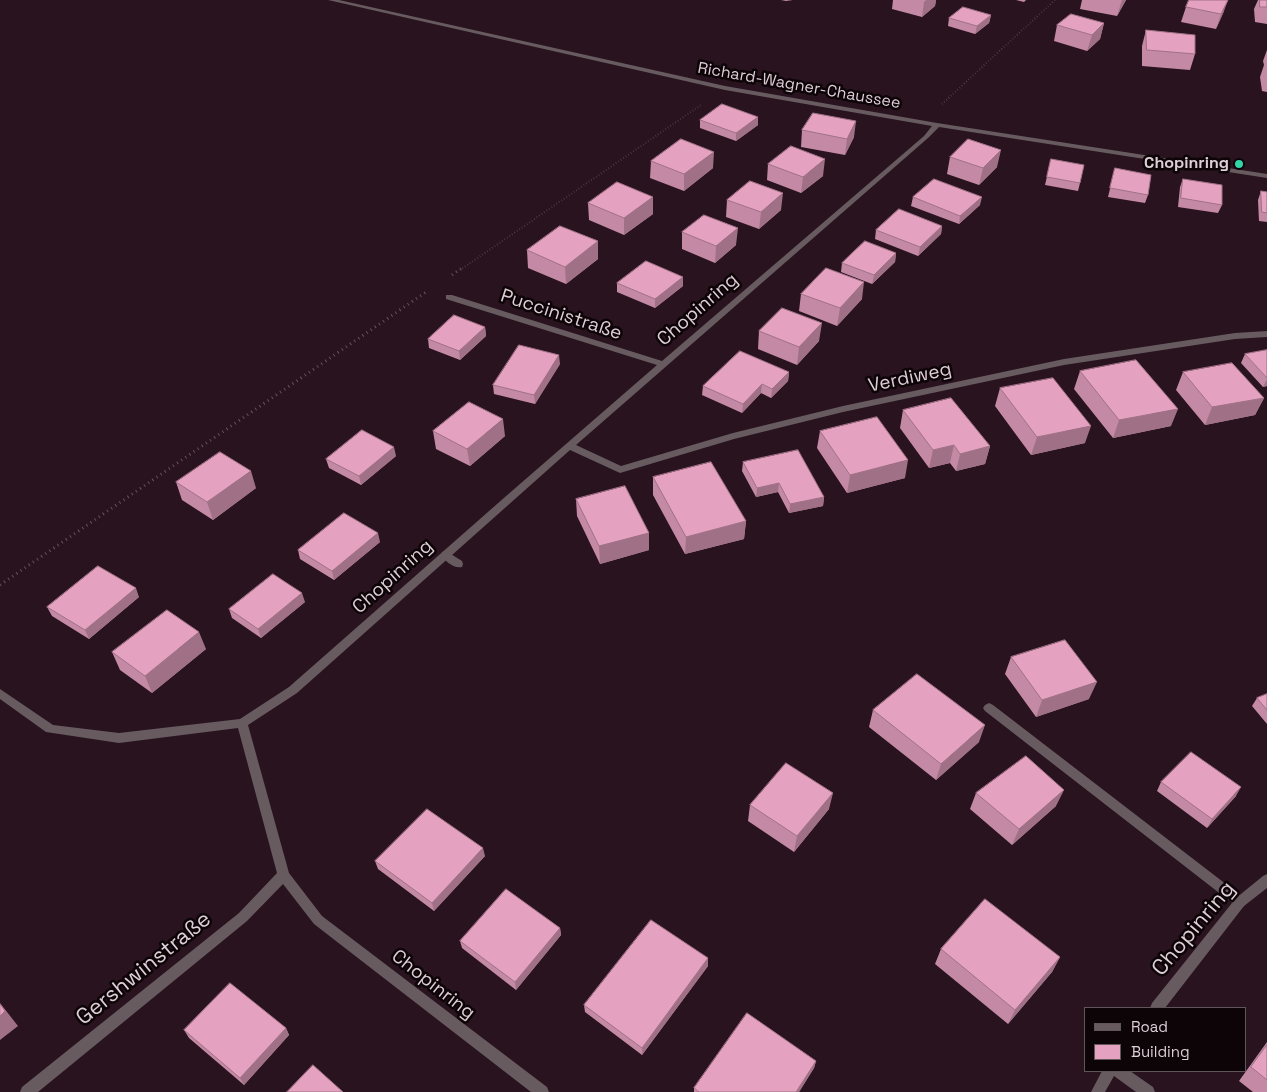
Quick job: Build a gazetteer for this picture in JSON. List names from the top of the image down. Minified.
{"streets":{"street":["Richard-Wagner-Chaussee","Chopinring","Puccinistraße","Verdiweg","Gershwinstraße"]},"crossings":[["Richard-Wagner-Chaussee","Chopinring"],["Chopinring","Puccinistraße"],["Chopinring","Verdiweg"],["Chopinring","Gershwinstraße"]],"places":["Chopinring"],"legend":["Road","Building"]}
